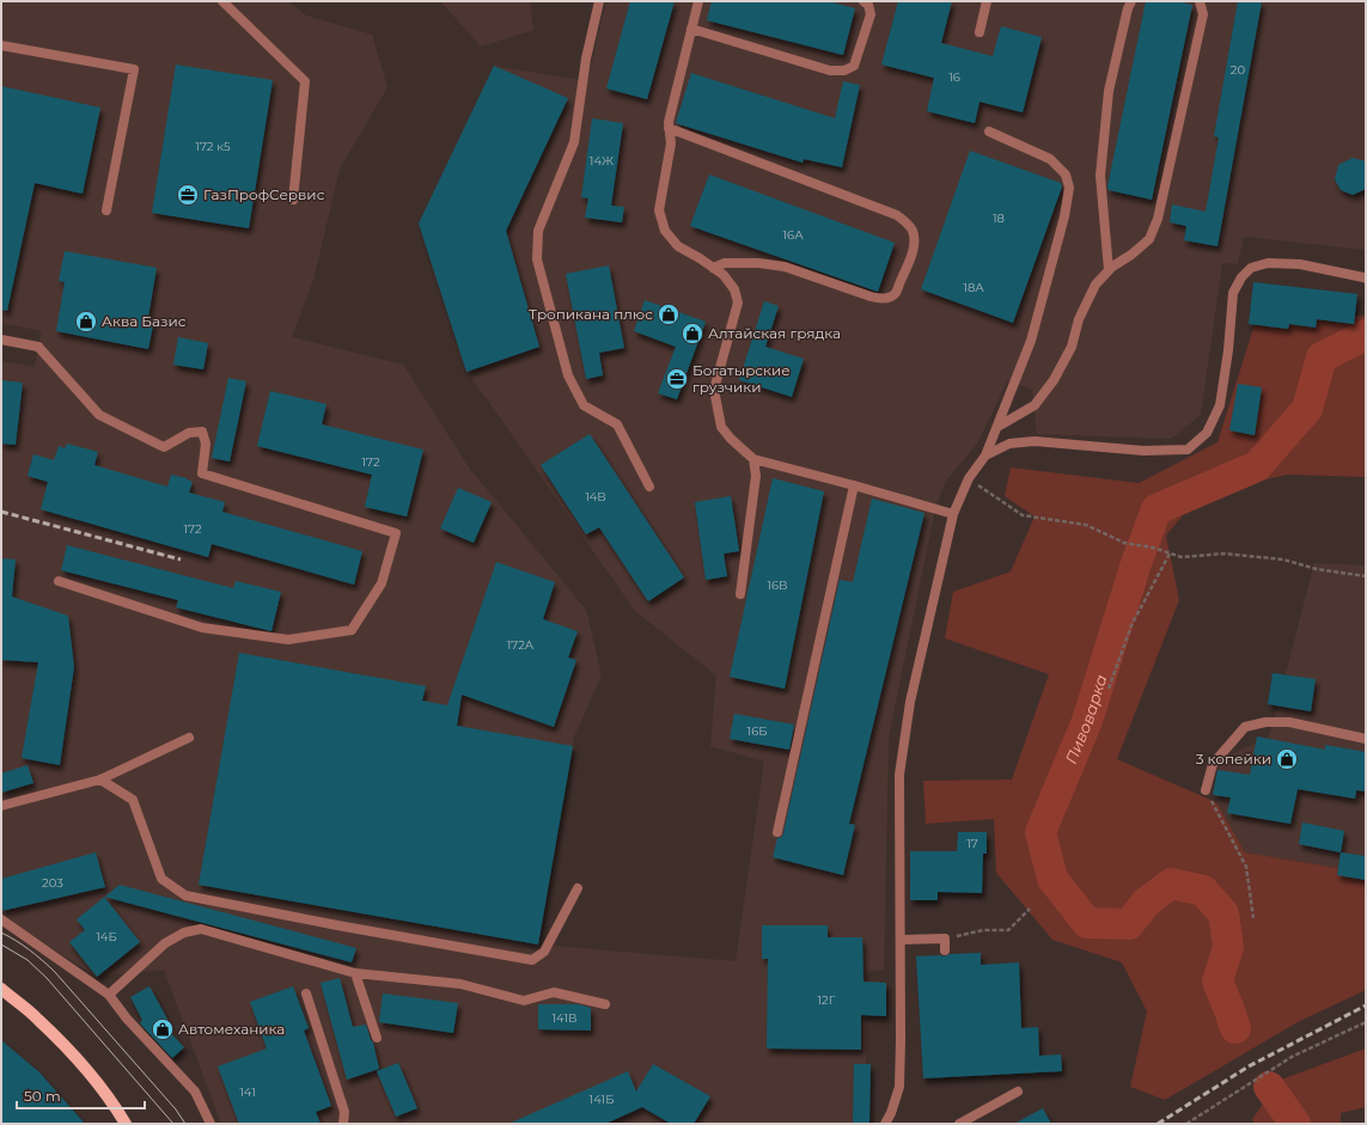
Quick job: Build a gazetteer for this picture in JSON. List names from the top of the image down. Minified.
{"water":["Пивоварка"],"places":{"office":["ГазПрофСервис","Богатырские грузчики"],"shop":["Тропикана плюс","Аква Базис","Алтайская грядка","3 копейки","Автомеханика"]},"house_numbers":["20","16","172 к5","14Ж","18","16А","18А","172","14В","172","16В","172А","16Б","17","203","14Б","12Г","141В","141","141Б"],"scale_bar":"50 m"}
